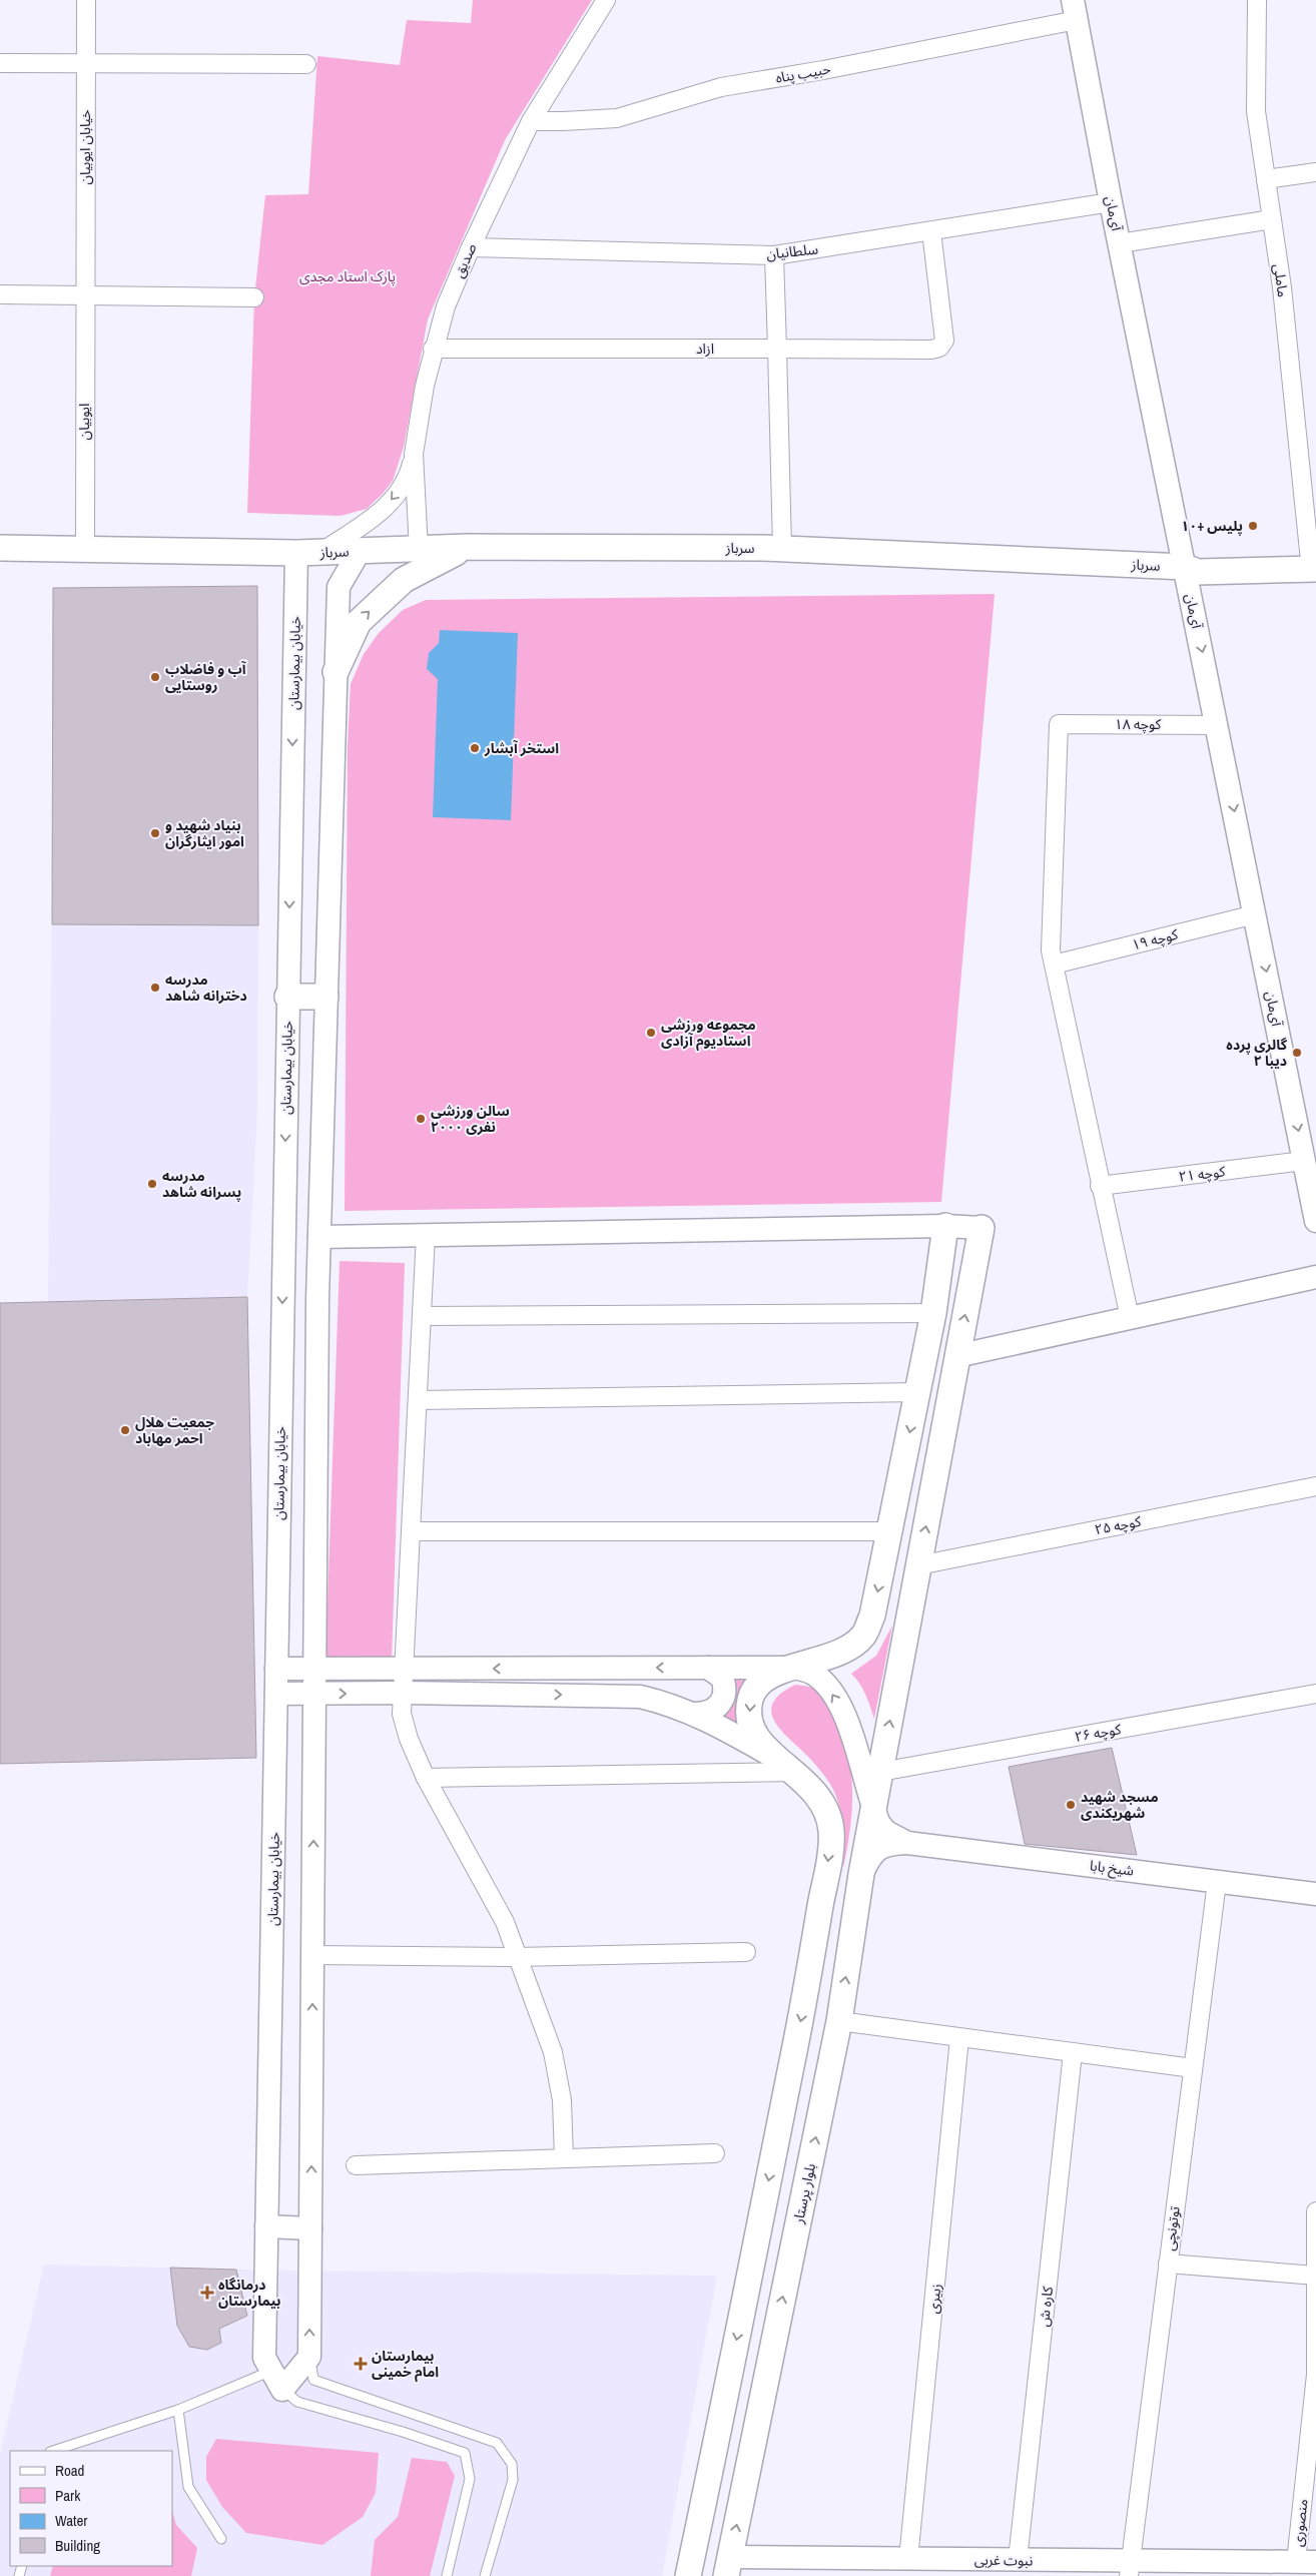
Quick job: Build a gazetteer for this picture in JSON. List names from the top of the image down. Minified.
{"streets":{"main road":["سرباز","بلوار پرستار","نبوت غربی"],"street":["حبیب پناه","خیابان ایوبیان","آی‌مان","سلطانیان","صدیق","ماملی","ازاد","ایوبیان","خیابان بیمارستان","کوچه ۱۸","کوچه ۱۹","کوچه ۲۱","کوچه ۲۵","کوچه ۲۶","شیخ بابا","توتونچی","زبیری","کاره ش","منصوری"]},"crossings":[["حبیب پناه","آی‌مان"],["حبیب پناه","صدیق"],["خیابان ایوبیان","ایوبیان"],["آی‌مان","سلطانیان"],["آی‌مان","سرباز"],["آی‌مان","کوچه ۱۸"],["آی‌مان","کوچه ۱۹"],["آی‌مان","کوچه ۲۱"],["سلطانیان","صدیق"],["سلطانیان","ازاد"],["صدیق","ازاد"],["صدیق","سرباز"],["ماملی","سرباز"],["ایوبیان","سرباز"],["سرباز","خیابان بیمارستان"],["کوچه ۱۸","کوچه ۱۹"],["کوچه ۲۵","بلوار پرستار"],["کوچه ۲۶","بلوار پرستار"],["شیخ بابا","توتونچی"],["بلوار پرستار","نبوت غربی"],["توتونچی","نبوت غربی"],["زبیری","نبوت غربی"],["کاره ش","نبوت غربی"],["منصوری","نبوت غربی"]],"one_way":["آی‌مان"],"parks":["پارک استاد مجدی"],"places":{"other":["پلیس +۱۰","آب و فاضلاب روستایی","استخر آبشار","بنیاد شهید و امور ایثارگران","مدرسه دخترانه شاهد","مجموعه ورزشی استادیوم آزادی","گالری پرده دیبا ۲","سالن ورزشی ۲۰۰۰ نفری","مدرسه پسرانه شاهد","جمعیت هلال احمر مهاباد","مسجد شهید شهریکندی"],"health":["درمانگاه بیمارستان","بیمارستان امام خمینی"]},"legend":["Road","Park","Water","Building"]}
